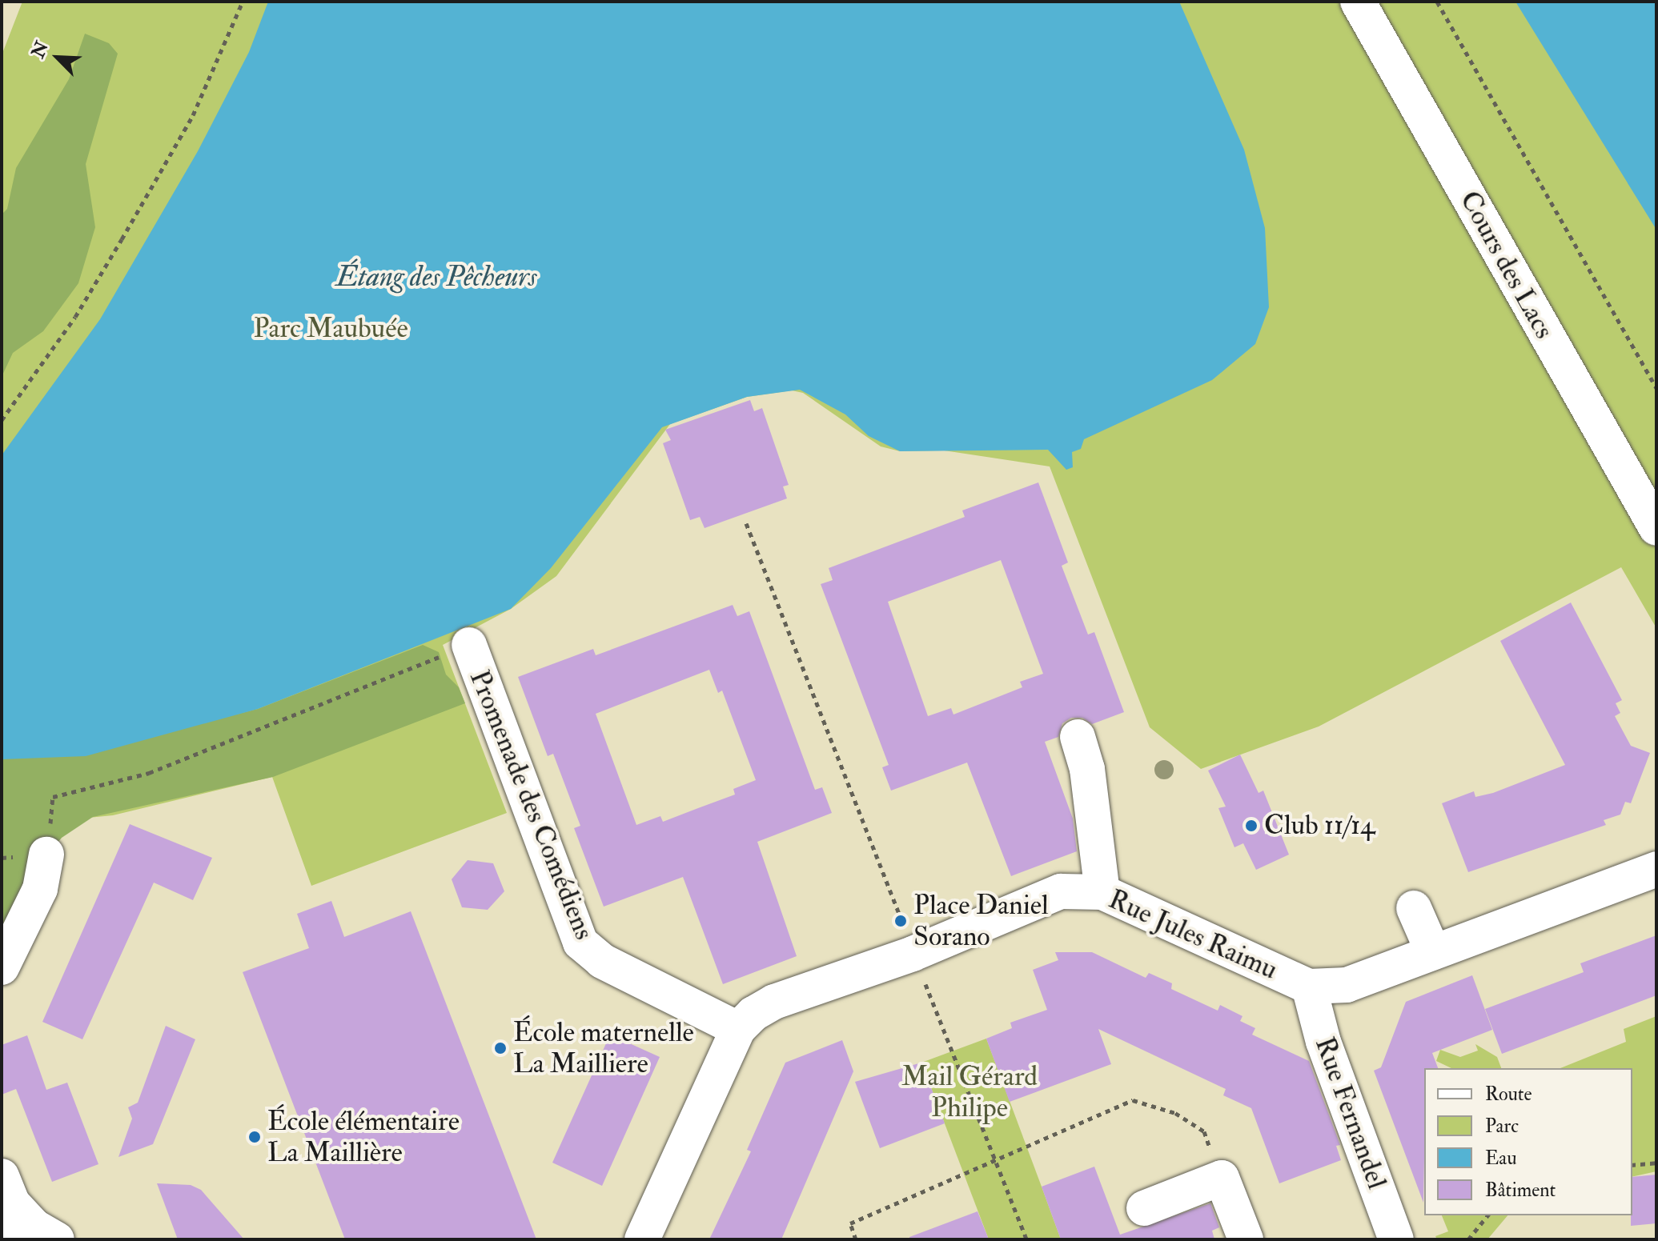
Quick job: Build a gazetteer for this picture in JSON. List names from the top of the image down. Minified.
{"streets":{"street":["Cours des Lacs","Promenade des Comédiens","Rue Jules Raimu","Rue Fernandel"]},"crossings":[["Promenade des Comédiens","Rue Jules Raimu"],["Rue Jules Raimu","Rue Fernandel"]],"water":["Étang des Pêcheurs"],"parks":["Parc Maubuée","Mail Gérard Philipe"],"places":["Club 11/14","Place Daniel Sorano","École maternelle La Mailliere","École élémentaire La Maillière"],"legend":["Route","Parc","Eau","Bâtiment"],"north":"top left"}
